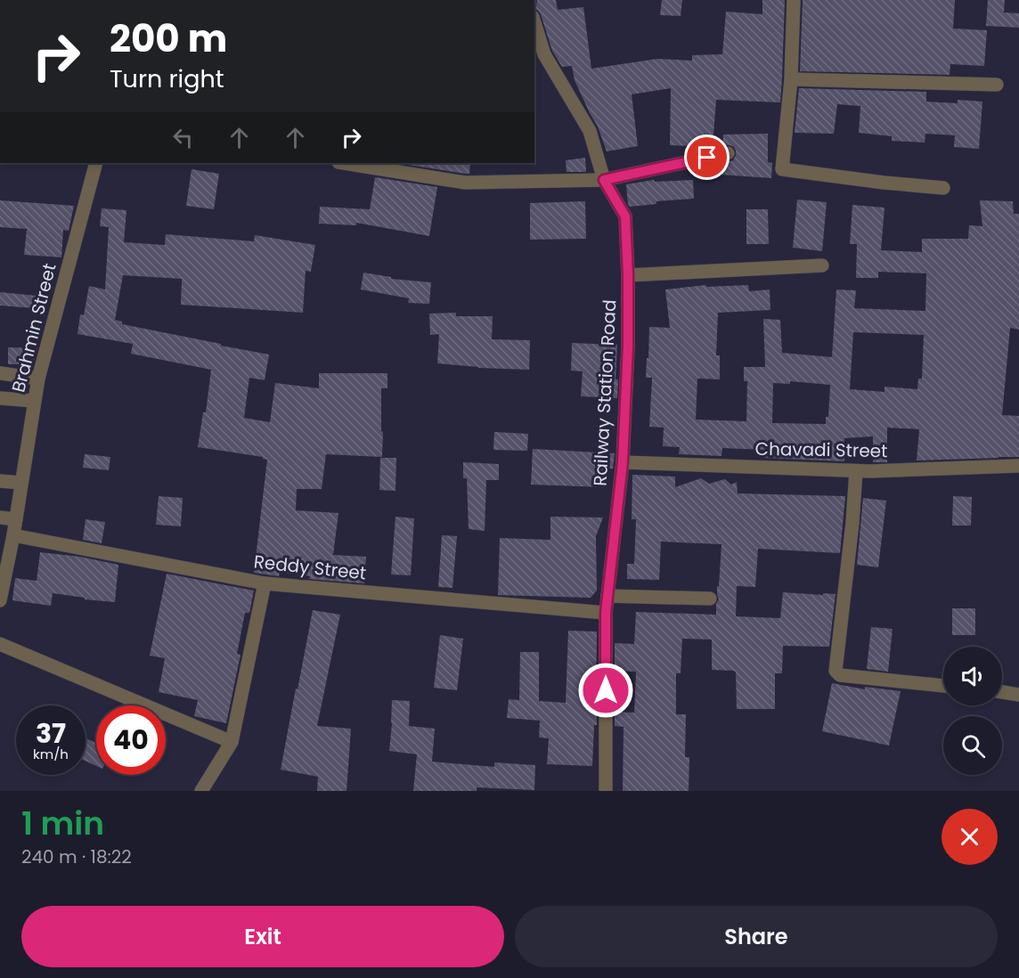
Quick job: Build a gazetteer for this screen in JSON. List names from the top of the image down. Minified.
{"streets":{"street":["Brahmin Street","Railway Station Road","Chavadi Street","Reddy Street"]},"crossings":[["Brahmin Street","Reddy Street"],["Railway Station Road","Chavadi Street"],["Railway Station Road","Reddy Street"]],"page":{"turn":["200 m","Turn right"],"speed":"37 km/h","limit":"40","heading":["1 min","240 m · 18:22"],"buttons":["Exit","Share"]}}
